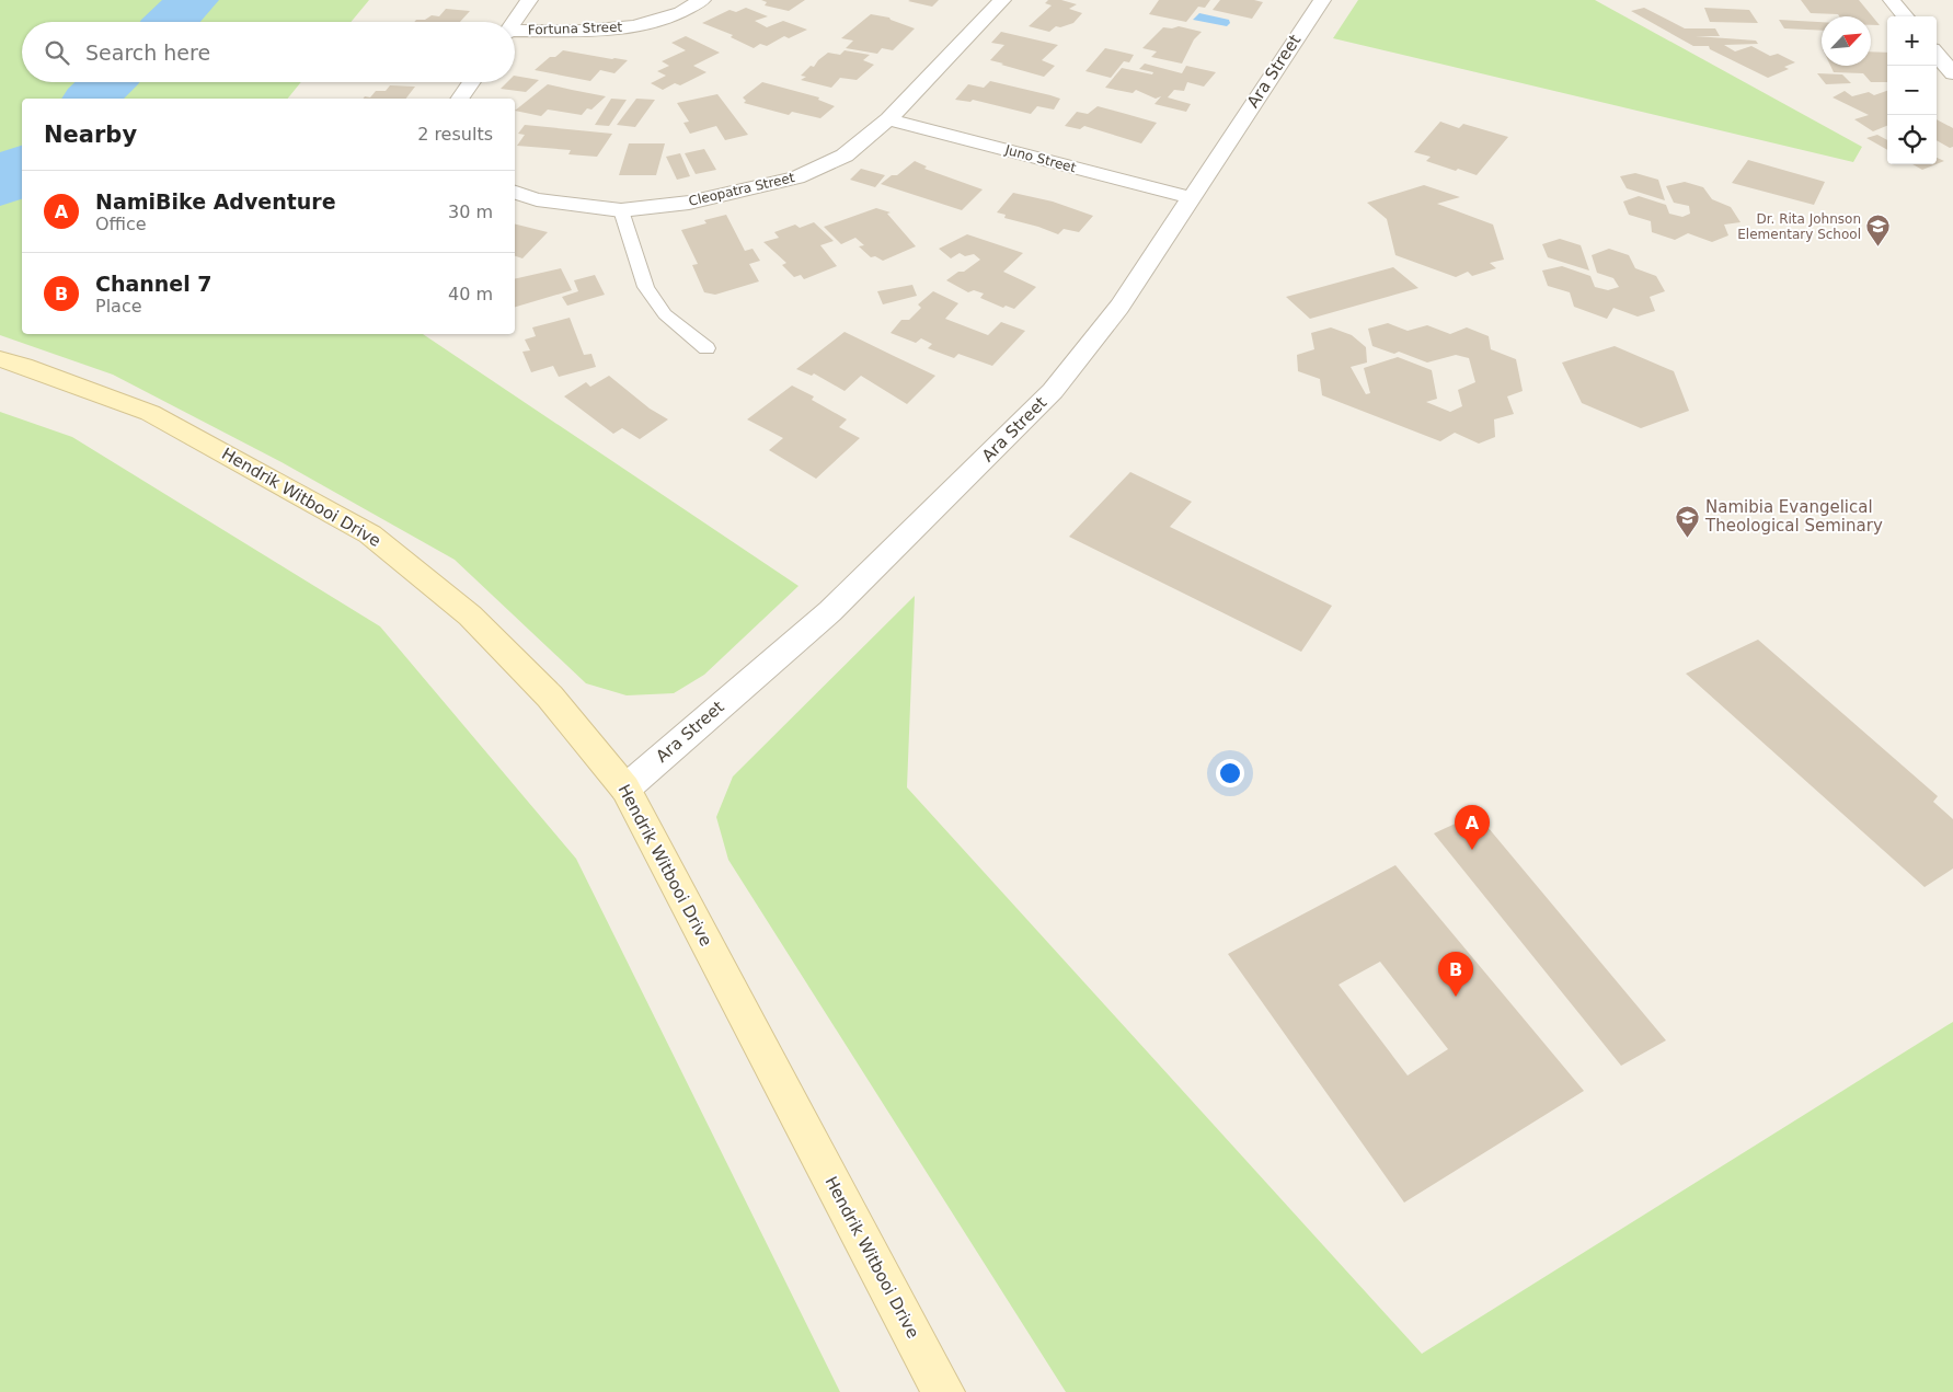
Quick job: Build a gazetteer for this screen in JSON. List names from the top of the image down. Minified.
{"streets":{"main road":["Hendrik Witbooi Drive"],"street":["Fortuna Street","Ara Street","Juno Street","Cleopatra Street"]},"crossings":[["Ara Street","Juno Street"],["Ara Street","Hendrik Witbooi Drive"],["Juno Street","Cleopatra Street"]],"places":{"school or university":["Dr. Rita Johnson Elementary School","Namibia Evangelical Theological Seminary"]},"north":"top right","page":{"map_buttons":["+","−"],"search":"Search here","heading":["Nearby","2 results"],"list":[{"mark":"A","name":"NamiBike Adventure","note":"Office","value":"30 m"},{"mark":"B","name":"Channel 7","note":"Place","value":"40 m"}],"pins":["A","B"]}}
